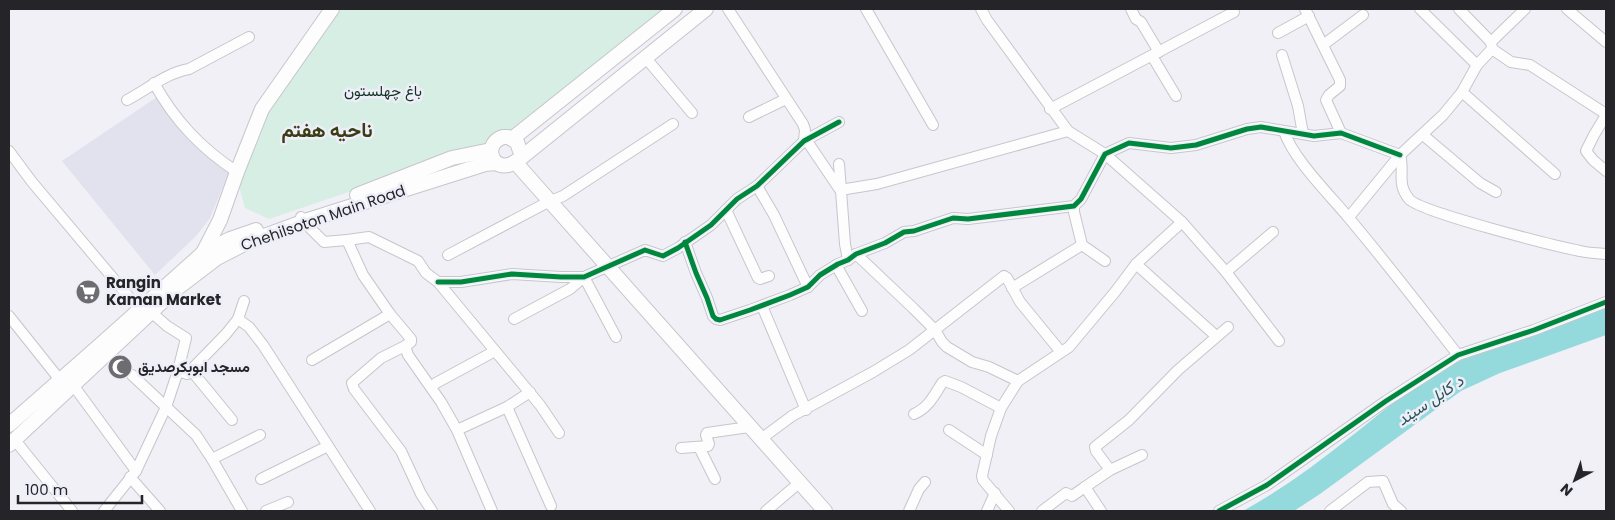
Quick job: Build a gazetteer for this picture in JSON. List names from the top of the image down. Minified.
{"streets":{"main road":["Chehilsoton Main Road"]},"districts":["ناحیه هفتم"],"water":["د کابل سيند"],"parks":["باغ چهلستون"],"places":{"supermarket":["Rangin Kaman Market"],"mosque":["مسجد ابوبکرصدیق"]},"scale_bar":"100 m","north":"bottom left"}
